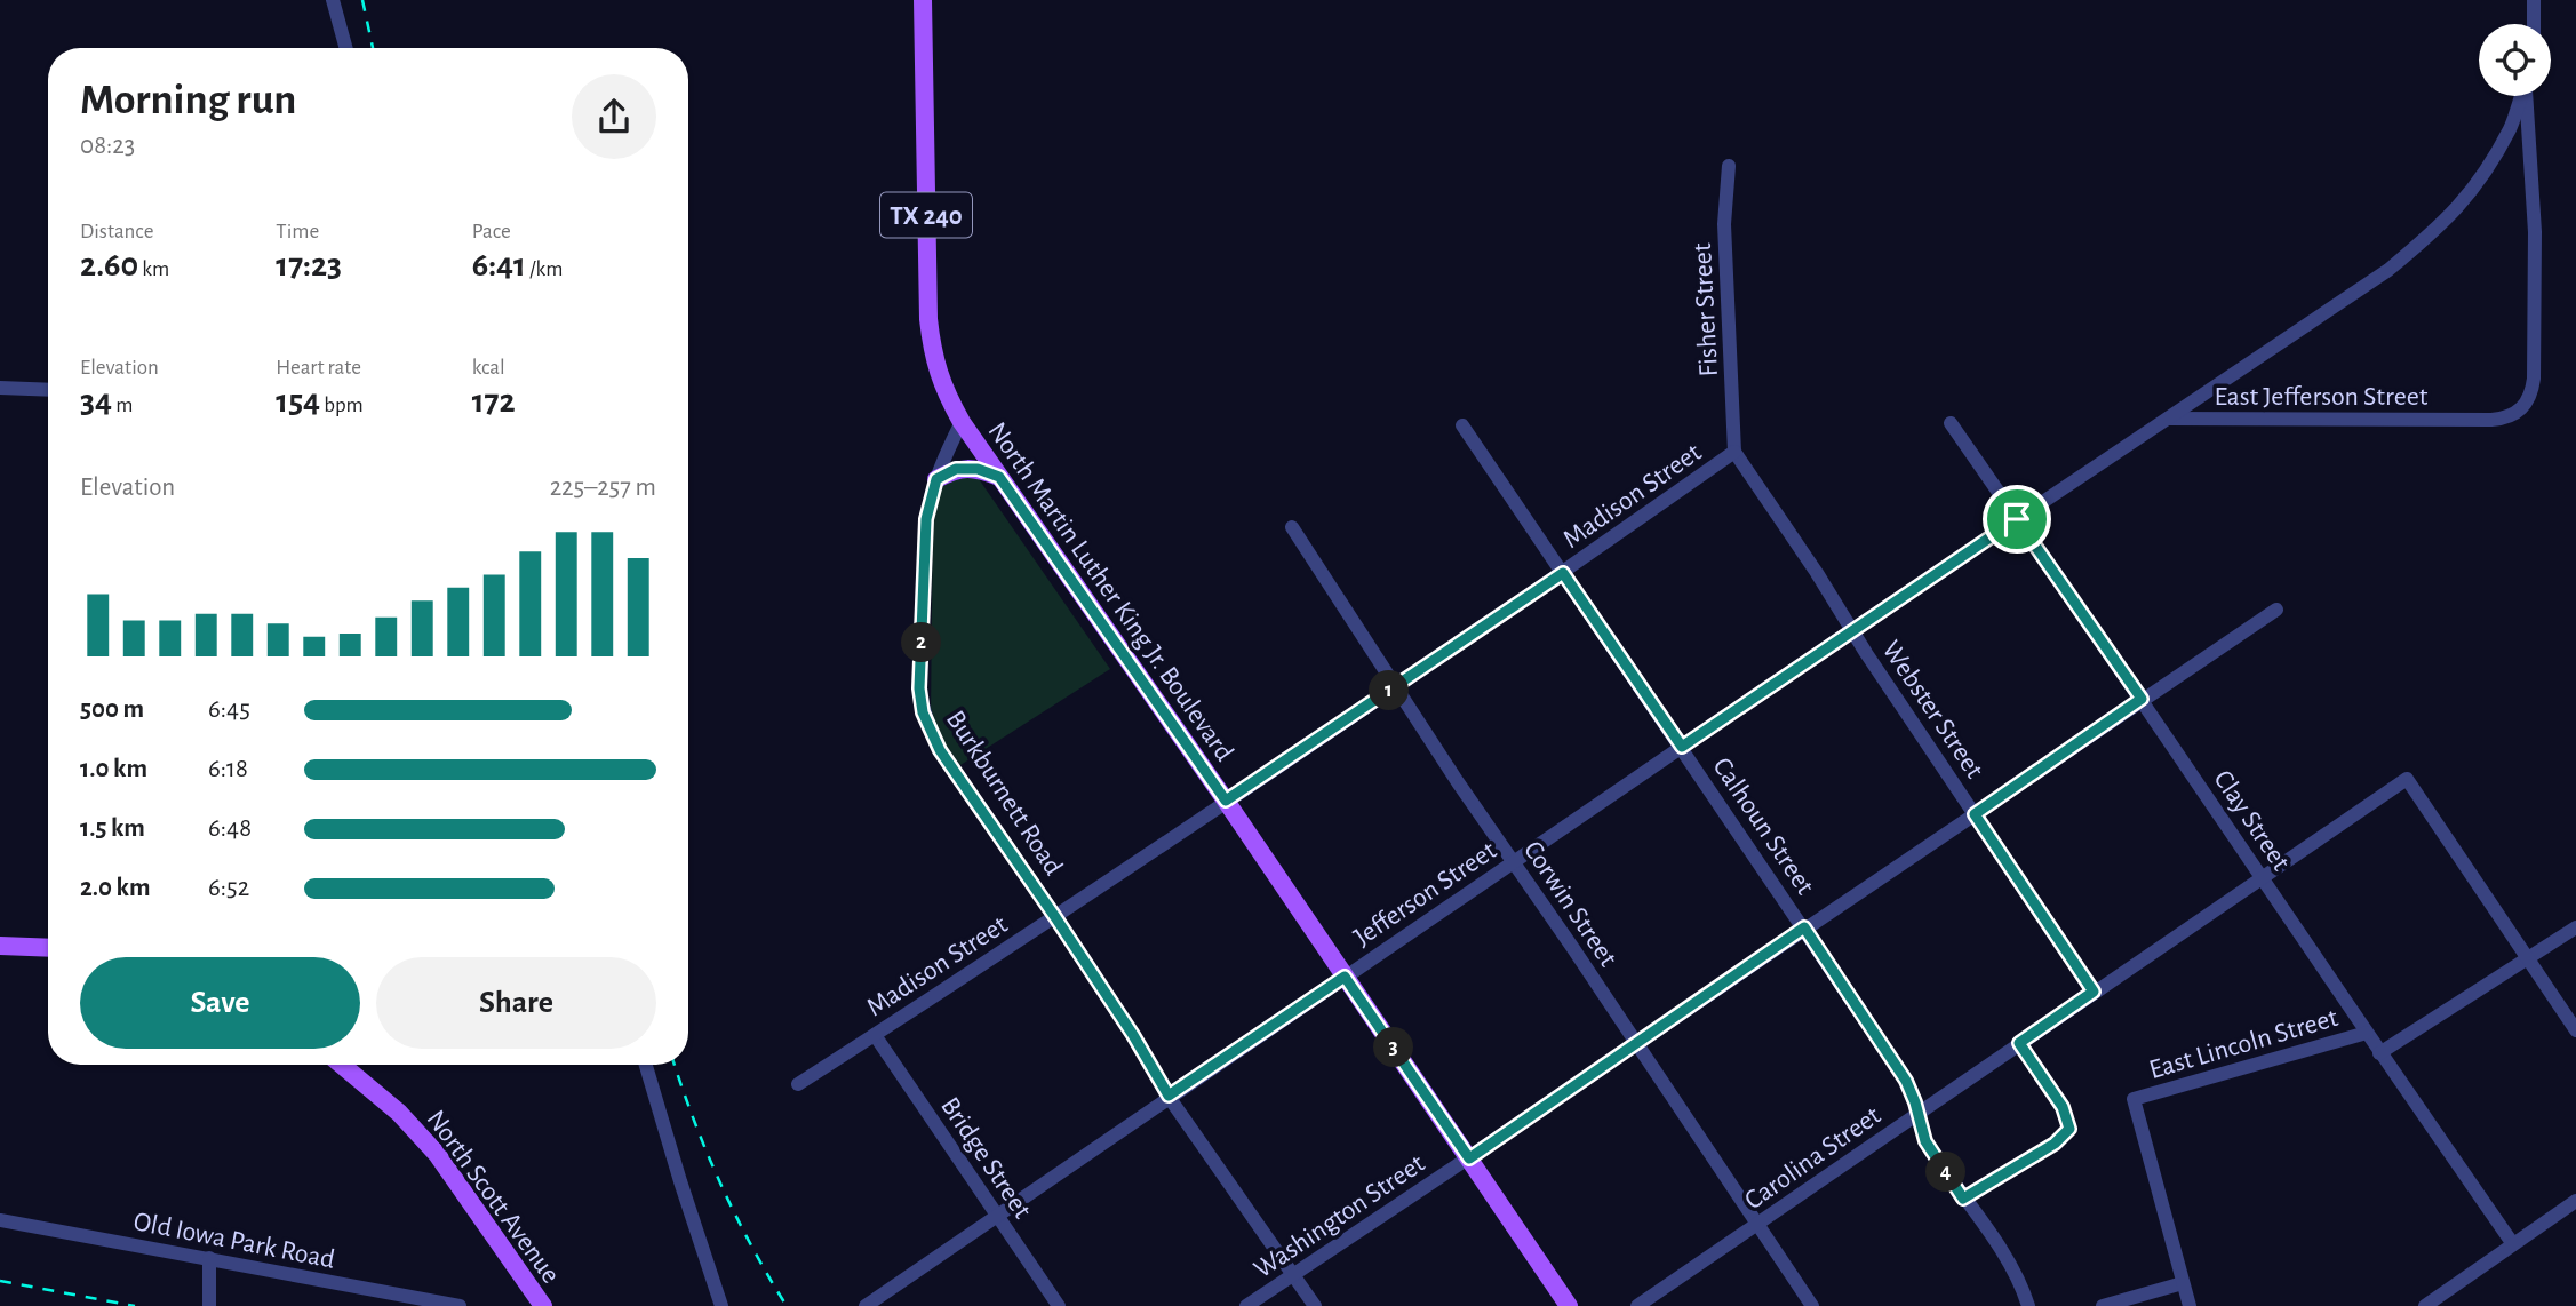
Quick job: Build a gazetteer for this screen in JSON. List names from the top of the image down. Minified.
{"streets":{"main road":["TX 240","North Martin Luther King Jr. Boulevard","North Scott Avenue"],"street":["Fisher Street","East Jefferson Street","Madison Street","Webster Street","Burkburnett Road","Clay Street","Calhoun Street","Jefferson Street","Corwin Street","East Lincoln Street","Bridge Street","Carolina Street","Washington Street","Old Iowa Park Road"]},"crossings":[["TX 240","North Martin Luther King Jr. Boulevard"],["TX 240","Burkburnett Road"],["Fisher Street","Madison Street"],["Fisher Street","Webster Street"],["Madison Street","North Martin Luther King Jr. Boulevard"],["Madison Street","Webster Street"],["Madison Street","Burkburnett Road"],["Madison Street","Calhoun Street"],["Madison Street","Corwin Street"],["Madison Street","Bridge Street"],["North Martin Luther King Jr. Boulevard","Burkburnett Road"],["North Martin Luther King Jr. Boulevard","Jefferson Street"],["North Martin Luther King Jr. Boulevard","Washington Street"],["Webster Street","Jefferson Street"],["Webster Street","Carolina Street"],["Webster Street","Washington Street"],["Burkburnett Road","Jefferson Street"],["Burkburnett Road","Washington Street"],["Clay Street","East Lincoln Street"],["Clay Street","Carolina Street"],["Clay Street","Washington Street"],["Calhoun Street","Jefferson Street"],["Calhoun Street","Carolina Street"],["Calhoun Street","Washington Street"],["Jefferson Street","Corwin Street"],["Jefferson Street","Bridge Street"],["Corwin Street","Carolina Street"],["Corwin Street","Washington Street"]],"page":{"heading":["Morning run","08:23"],"stats":[["Distance","2.60 km"],["Time","17:23"],["Pace","6:41 /km"],["Elevation","34 m"],["Heart rate","154 bpm"],["kcal","172"]],"chart":["Elevation","225–257 m"],"pins":["2","1","3","4"],"list":[{"name":"500 m","note":"6:45"},{"name":"1.0 km","note":"6:18"},{"name":"1.5 km","note":"6:48"},{"name":"2.0 km","note":"6:52"}],"buttons":["Save","Share"]}}
